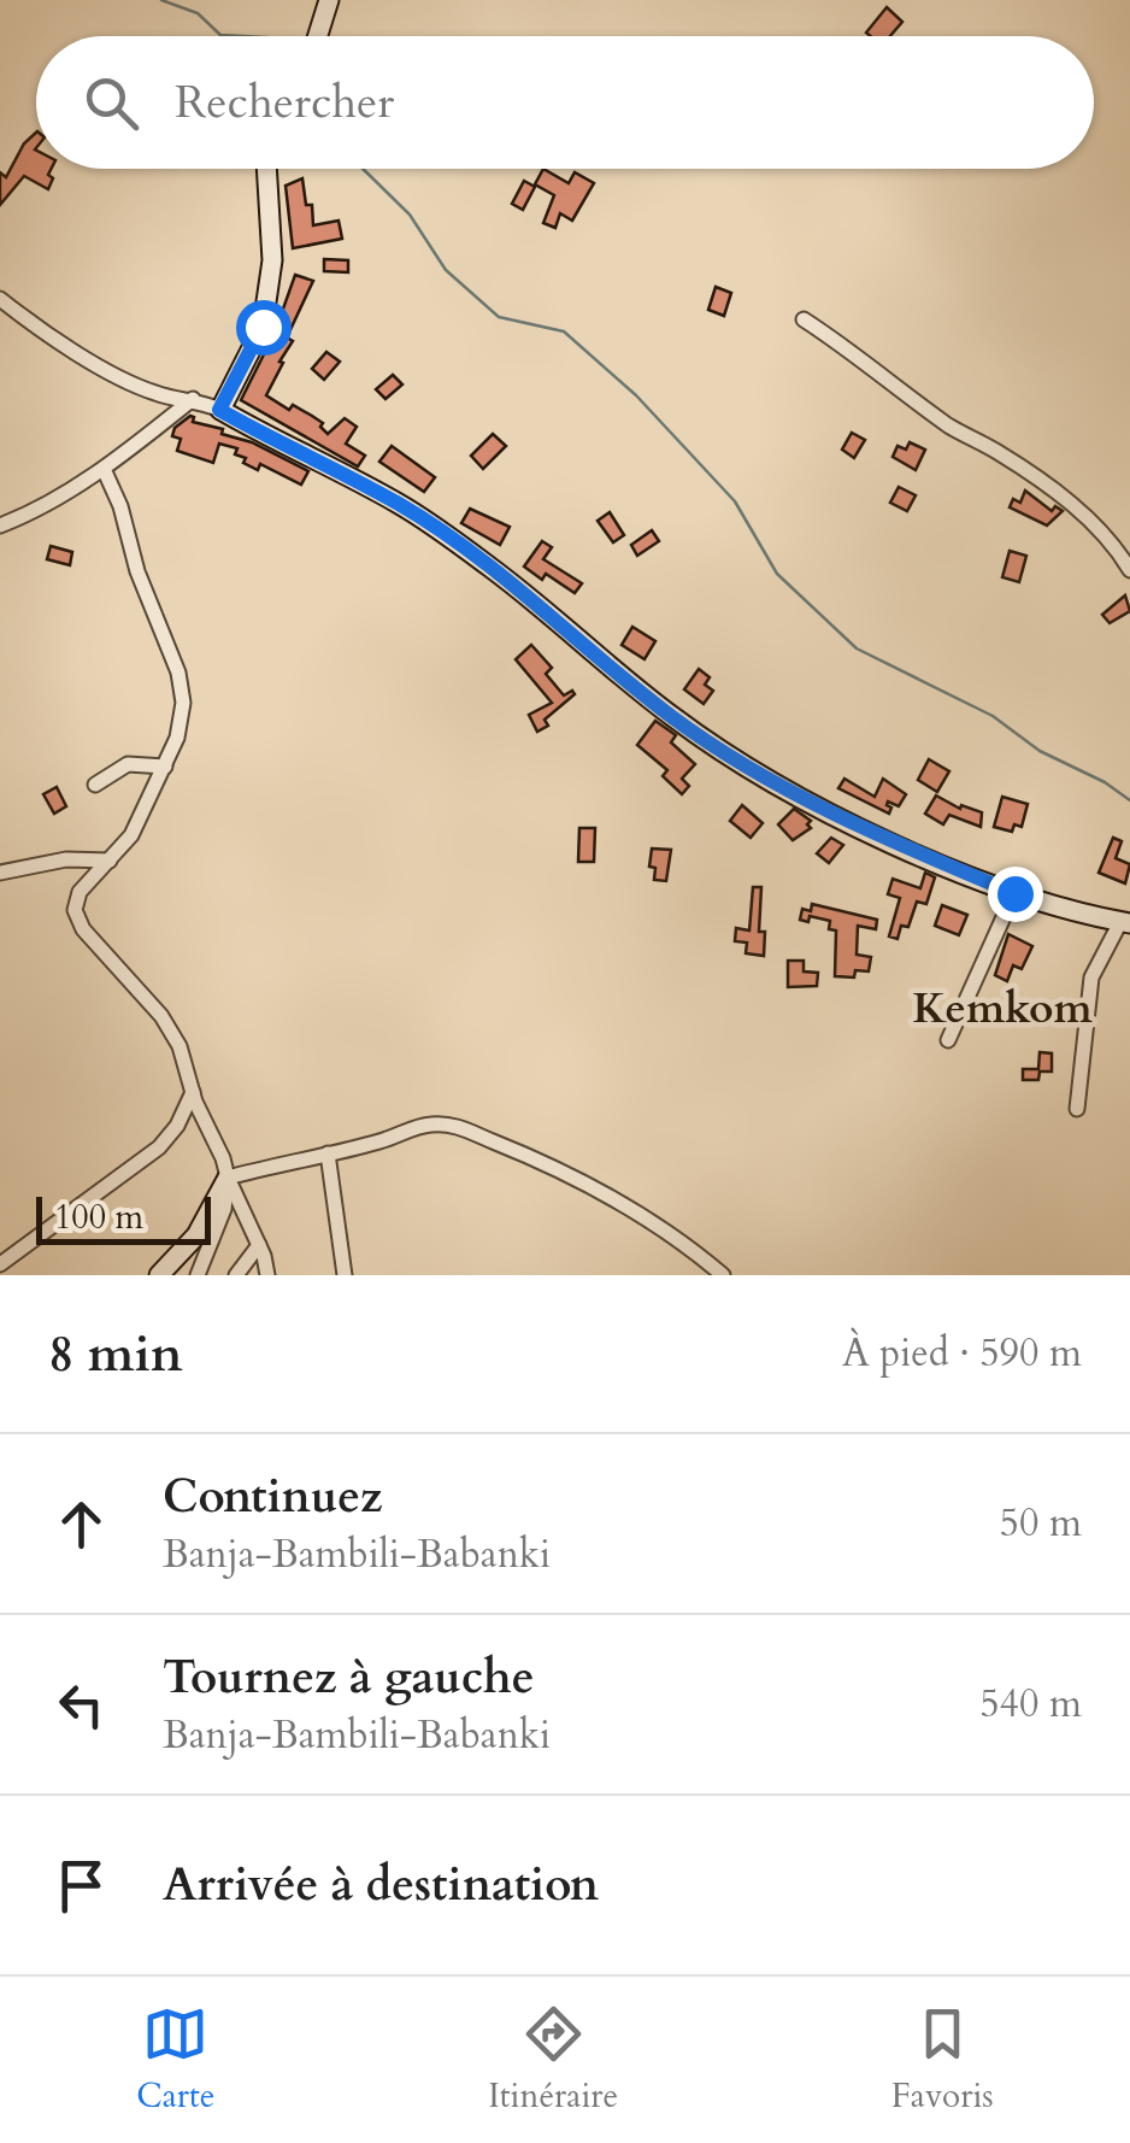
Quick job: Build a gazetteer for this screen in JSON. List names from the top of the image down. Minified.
{"districts":["Kemkom"],"scale_bar":"100 m","page":{"search":"Rechercher","scale":"100 m","heading":["8 min","À pied · 590 m"],"list":[["Continuez","Banja-Bambili-Babanki","50 m"],["Tournez à gauche","Banja-Bambili-Babanki","540 m"],"Arrivée à destination"],"nav":["Carte","Itinéraire","Favoris"]}}
